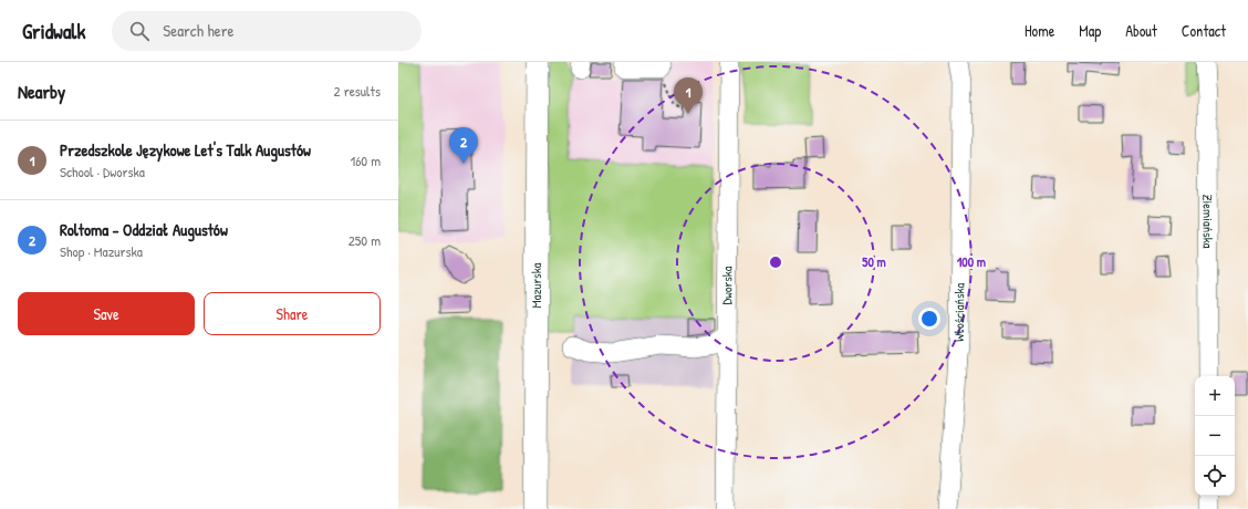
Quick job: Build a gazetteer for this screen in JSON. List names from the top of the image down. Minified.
{"streets":{"main road":["Mazurska"],"street":["Ziemiańska","Dworska","Włościańska"]},"page":{"header":"Gridwalk","search":"Search here","nav":["Home","Map","About","Contact"],"heading":["Nearby","2 results"],"pins":["1","2"],"list":[{"mark":"1","name":"Przedszkole Językowe Let's Talk Augustów","note":"School · Dworska","value":"160 m"},{"mark":"2","name":"Roltoma - Oddział Augustów","note":"Shop · Mazurska","value":"250 m"}],"buttons":["Save","Share"],"map_buttons":["+","−"]},"rings":["50 m","100 m"]}
